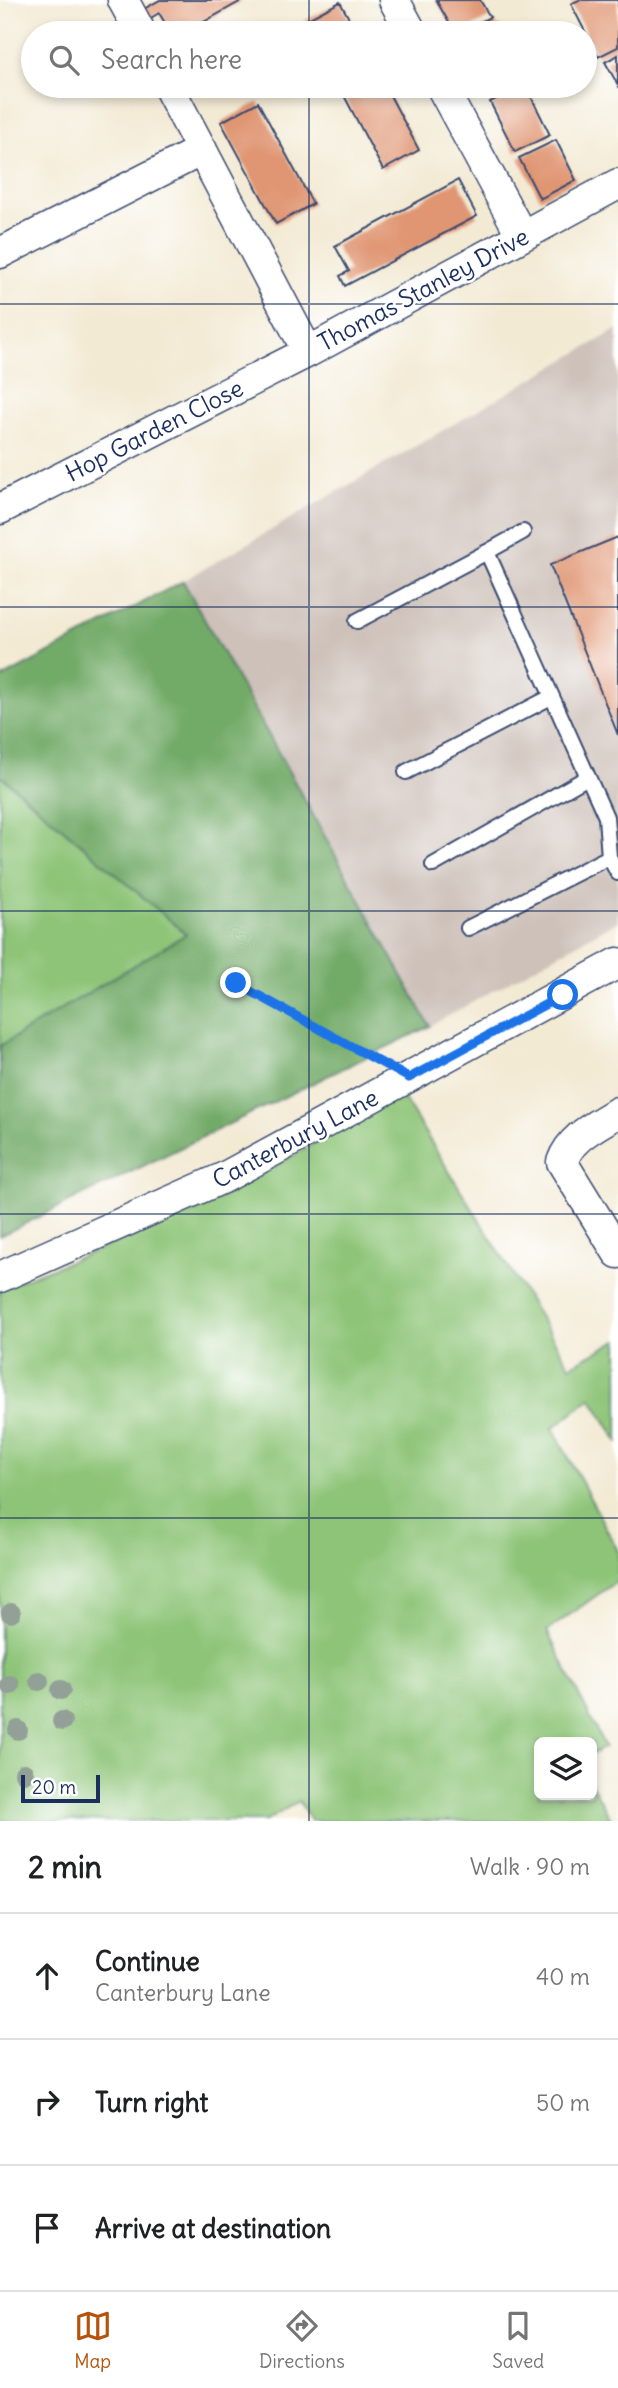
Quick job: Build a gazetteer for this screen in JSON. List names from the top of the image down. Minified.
{"streets":{"street":["Thomas Stanley Drive","Hop Garden Close","Canterbury Lane"]},"crossings":[["Thomas Stanley Drive","Hop Garden Close"]],"scale_bar":"20 m","page":{"search":"Search here","scale":"20 m","heading":["2 min","Walk · 90 m"],"list":[["Continue","Canterbury Lane","40 m"],["Turn right","50 m"],"Arrive at destination"],"nav":["Map","Directions","Saved"]}}
